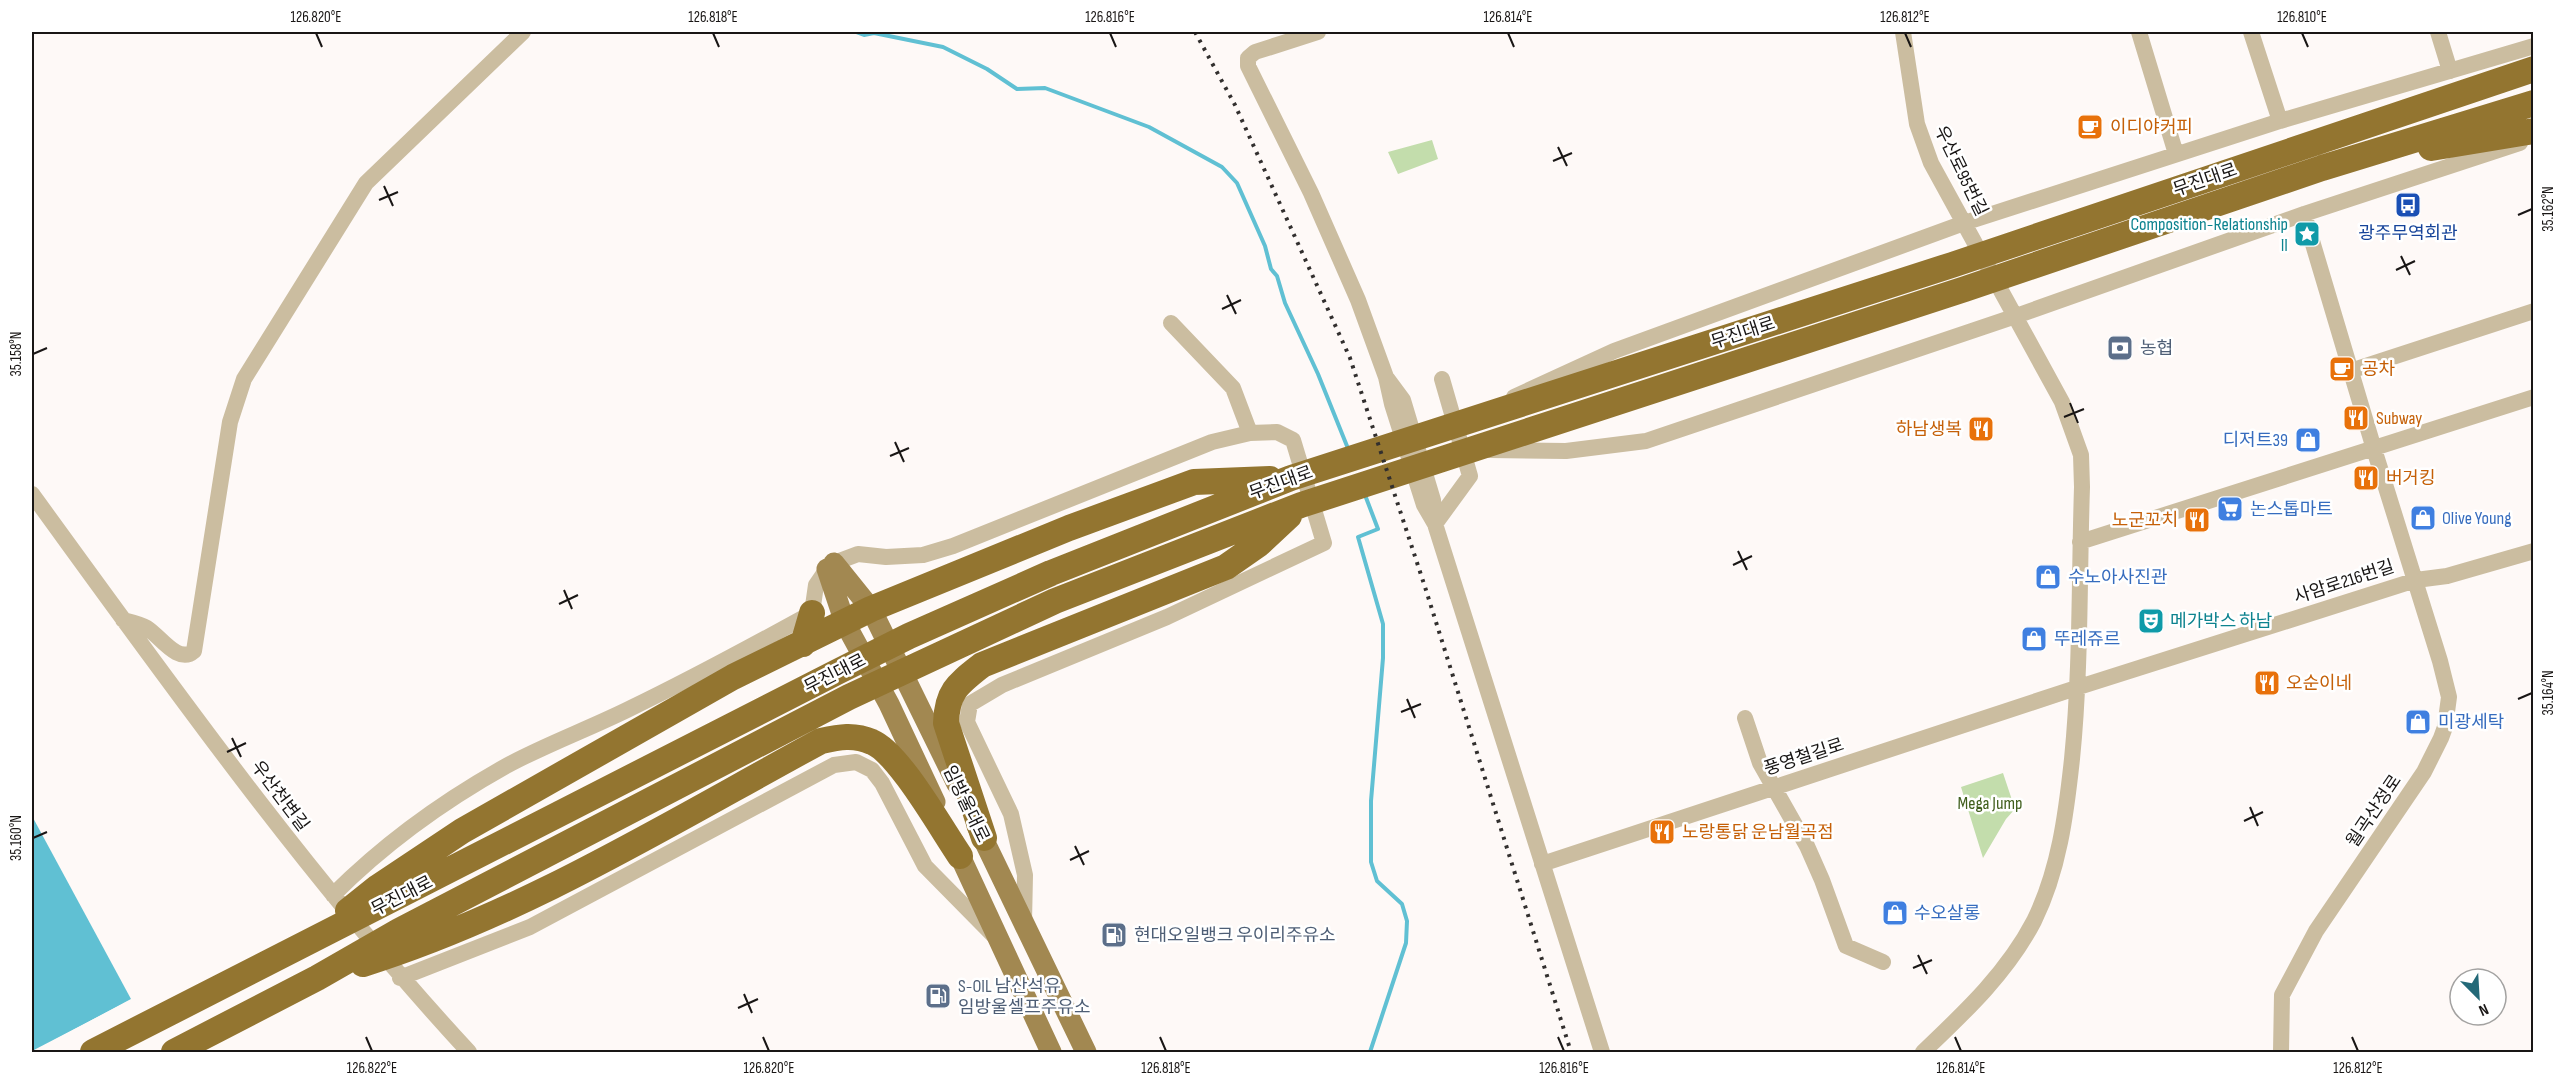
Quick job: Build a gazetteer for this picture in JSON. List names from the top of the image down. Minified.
{"streets":{"highway":["무진대로"],"main road":["임방울대로"],"street":["우산로95번길","사암로216번길","풍영철길로","우산천변길","월곡산정로"]},"crossings":[["우산로95번길","무진대로"],["사암로216번길","풍영철길로"],["사암로216번길","월곡산정로"]],"parks":["Mega Jump"],"places":{"cafe":["이디야커피","공차"],"bus stop":["광주무역회관"],"place":["Composition-Relationship II"],"bank":["농협"],"restaurant":["Subway","하남생복","버거킹","노군꼬치","오순이네","노랑통닭 운남월곡점"],"shop":["디저트39","Olive Young","수노아사진관","뚜레쥬르","미광세탁","수오살롱"],"supermarket":["논스톱마트"],"theatre":["메가박스 하남"],"fuel station":["현대오일뱅크 우이리주유소","S-OIL 남산석유 임방울셀프주유소"]},"north":"bottom right","coordinates":["126.820°E","126.818°E","126.816°E","126.814°E","126.812°E","126.810°E","35.162°N","35.158°N","35.164°N","35.160°N","126.822°E"]}
